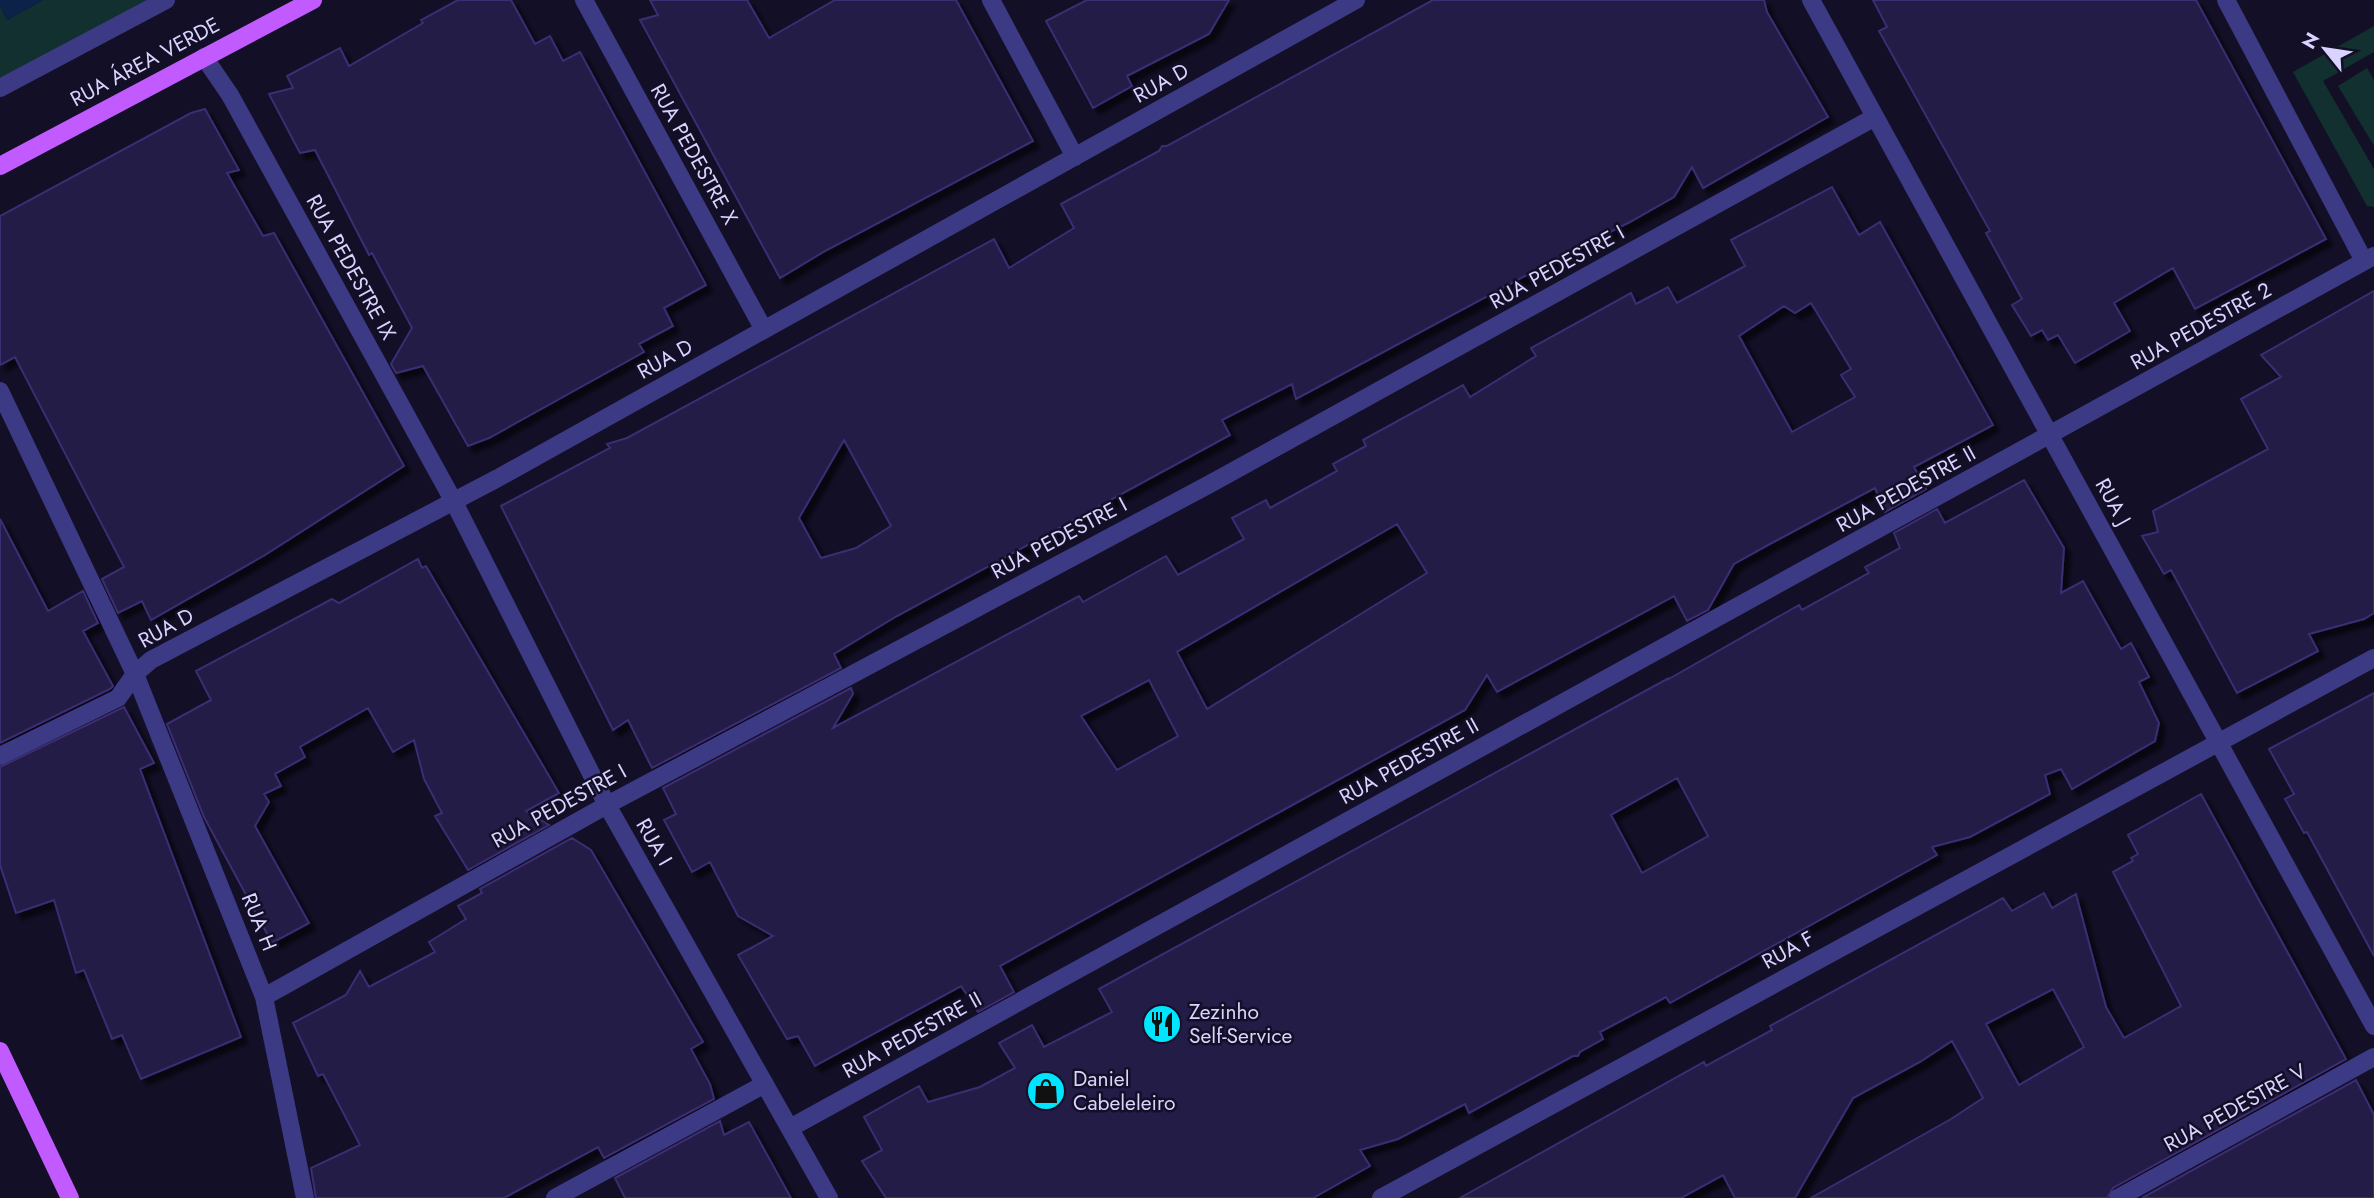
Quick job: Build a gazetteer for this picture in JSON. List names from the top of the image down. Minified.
{"streets":{"main road":["RUA ÁREA VERDE"],"street":["RUA D","RUA PEDESTRE X","RUA PEDESTRE IX","RUA PEDESTRE I","RUA PEDESTRE 2","RUA PEDESTRE II","RUA J","RUA I","RUA H","RUA F","RUA PEDESTRE V"]},"crossings":[["RUA ÁREA VERDE","RUA PEDESTRE IX"],["RUA D","RUA PEDESTRE X"],["RUA D","RUA PEDESTRE IX"],["RUA D","RUA I"],["RUA D","RUA H"],["RUA PEDESTRE IX","RUA I"],["RUA PEDESTRE I","RUA J"],["RUA PEDESTRE I","RUA I"],["RUA PEDESTRE I","RUA H"],["RUA PEDESTRE 2","RUA PEDESTRE II"],["RUA PEDESTRE 2","RUA J"],["RUA PEDESTRE II","RUA J"],["RUA PEDESTRE II","RUA I"],["RUA J","RUA F"]],"places":{"restaurant":["Zezinho Self-Service"],"shop":["Daniel Cabeleleiro"]},"north":"top left"}
